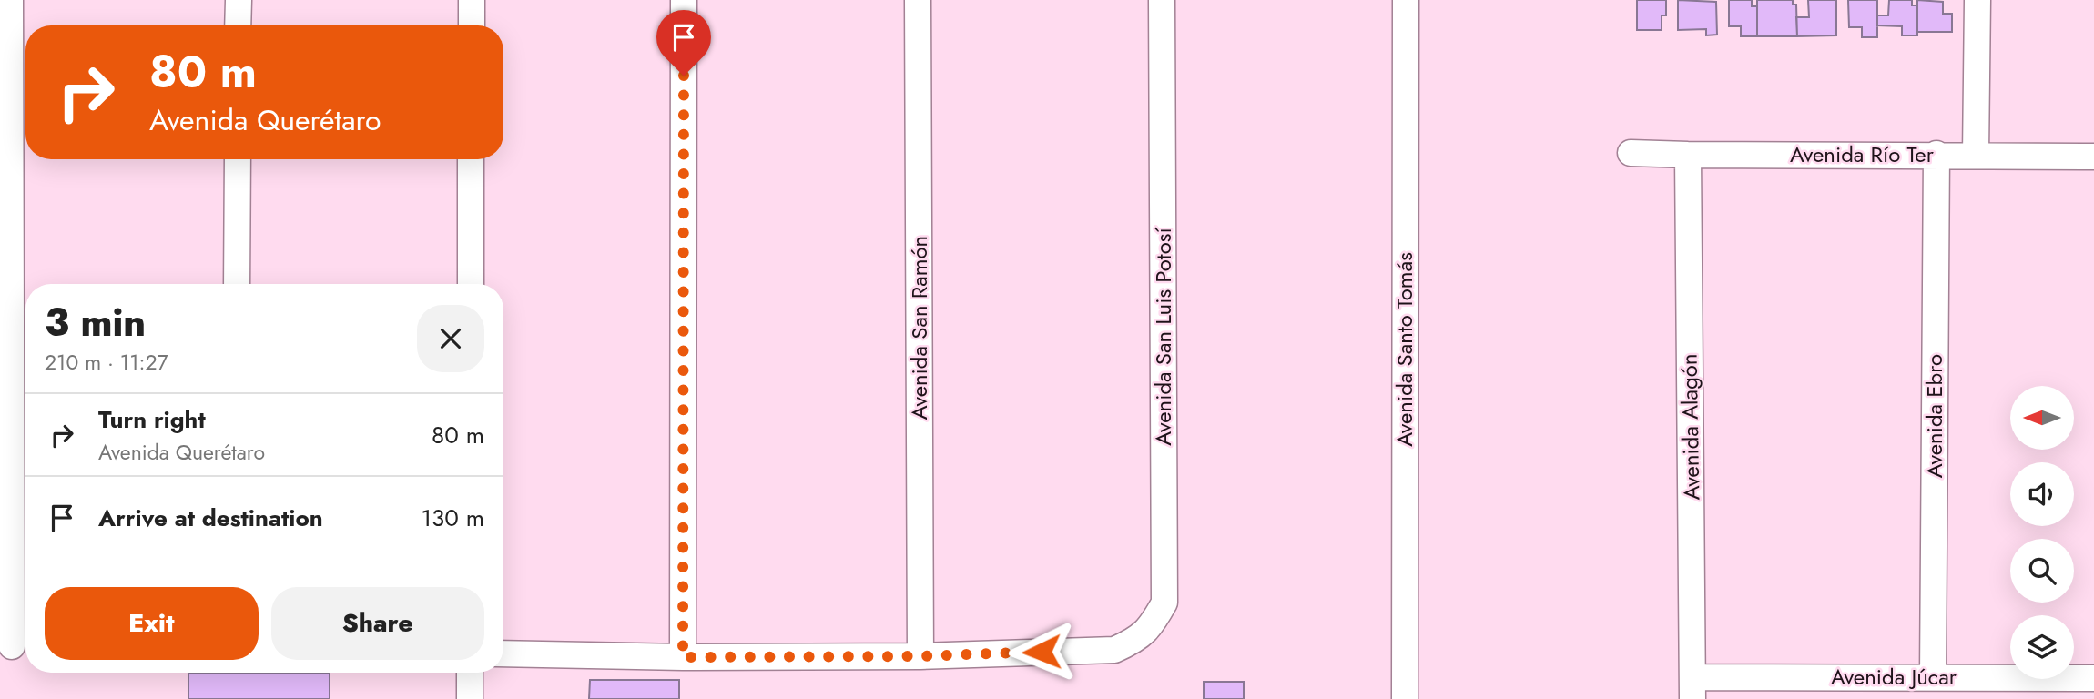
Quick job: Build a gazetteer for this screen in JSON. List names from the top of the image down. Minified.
{"streets":{"street":["Avenida Río Ter","Avenida San Ramón","Avenida San Luis Potosí","Avenida Santo Tomás","Avenida Ebro","Avenida Alagón","Avenida Júcar"]},"crossings":[["Avenida Río Ter","Avenida Ebro"],["Avenida Río Ter","Avenida Alagón"],["Avenida San Ramón","Avenida San Luis Potosí"],["Avenida Ebro","Avenida Júcar"],["Avenida Alagón","Avenida Júcar"]],"north":"left","page":{"turn":["80 m","Avenida Querétaro"],"heading":["3 min","210 m · 11:27"],"list":[{"name":"Turn right","note":"Avenida Querétaro","value":"80 m"},{"name":"Arrive at destination","value":"130 m"}],"buttons":["Exit","Share"]}}
